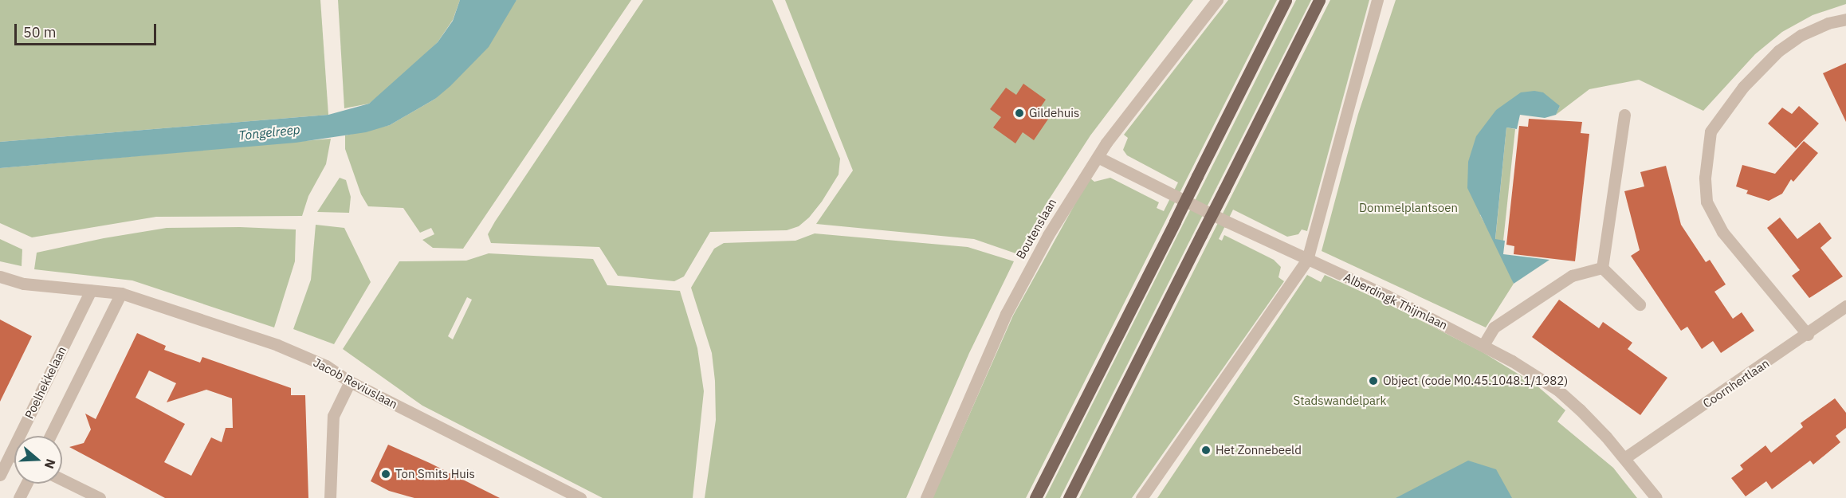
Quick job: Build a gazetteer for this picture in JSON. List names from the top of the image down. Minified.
{"streets":{"street":["Boutenslaan","Alberdingk Thijmlaan","Poelhekkelaan","Jacob Reviuslaan","Coornhertlaan"]},"crossings":[["Boutenslaan","Alberdingk Thijmlaan"],["Alberdingk Thijmlaan","Coornhertlaan"],["Poelhekkelaan","Jacob Reviuslaan"]],"water":["Tongelreep"],"parks":["Dommelplantsoen","Stadswandelpark"],"places":["Gildehuis","Object (code M0.45.1048.1/1982)","Het Zonnebeeld","Ton Smits Huis"],"scale_bar":"50 m","north":"right"}
